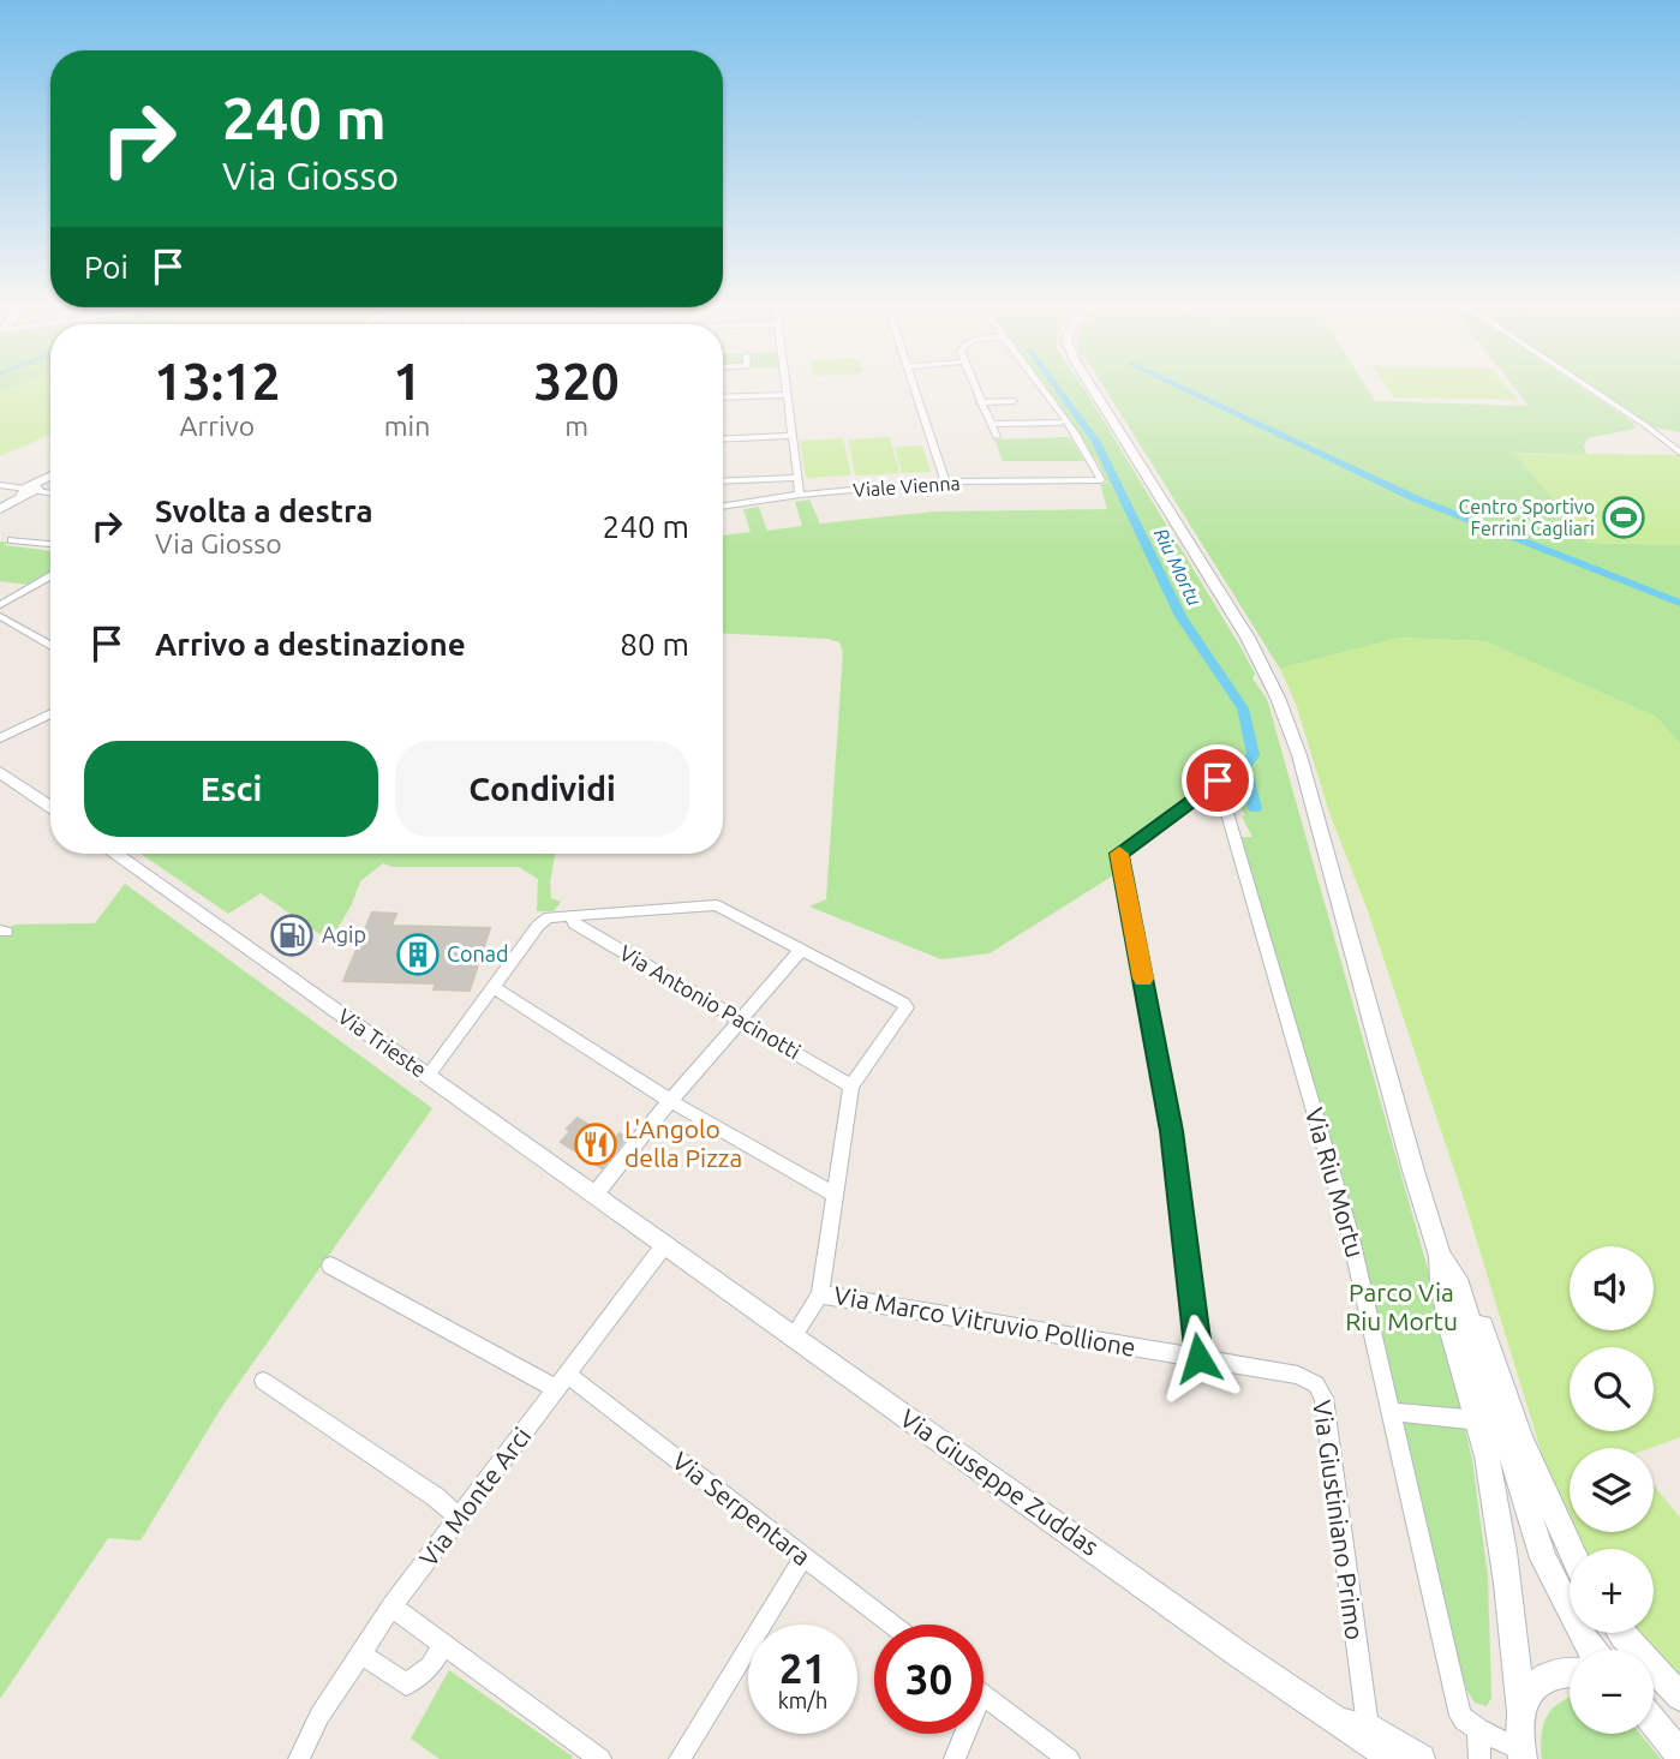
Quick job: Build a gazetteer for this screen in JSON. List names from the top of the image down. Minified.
{"streets":{"main road":["Via Trieste","Via Giuseppe Zuddas"],"street":["Viale Vienna","Via Antonio Pacinotti","Via Riu Mortu","Via Marco Vitruvio Pollione","Via Monte Arci","Via Serpentara","Via Giustiniano Primo"]},"crossings":[["Via Trieste","Via Giuseppe Zuddas"],["Via Trieste","Via Monte Arci"],["Via Riu Mortu","Via Marco Vitruvio Pollione"],["Via Riu Mortu","Via Giustiniano Primo"],["Via Marco Vitruvio Pollione","Via Giustiniano Primo"],["Via Giuseppe Zuddas","Via Monte Arci"],["Via Giuseppe Zuddas","Via Giustiniano Primo"],["Via Monte Arci","Via Serpentara"]],"water":["Riu Mortu"],"parks":["Parco Via Riu Mortu"],"places":{"sports":["Centro Sportivo Ferrini Cagliari"],"fuel station":["Agip"],"building":["Conad"],"restaurant":["L'Angolo della Pizza"]},"page":{"turn":["240 m","Via Giosso"],"then":"Poi","eta":["13:12","Arrivo","1","min","320","m"],"list":[{"name":"Svolta a destra","note":"Via Giosso","value":"240 m"},{"name":"Arrivo a destinazione","value":"80 m"}],"buttons":["Esci","Condividi"],"map_buttons":["+","−"],"speed":"21 km/h","limit":"30"}}
